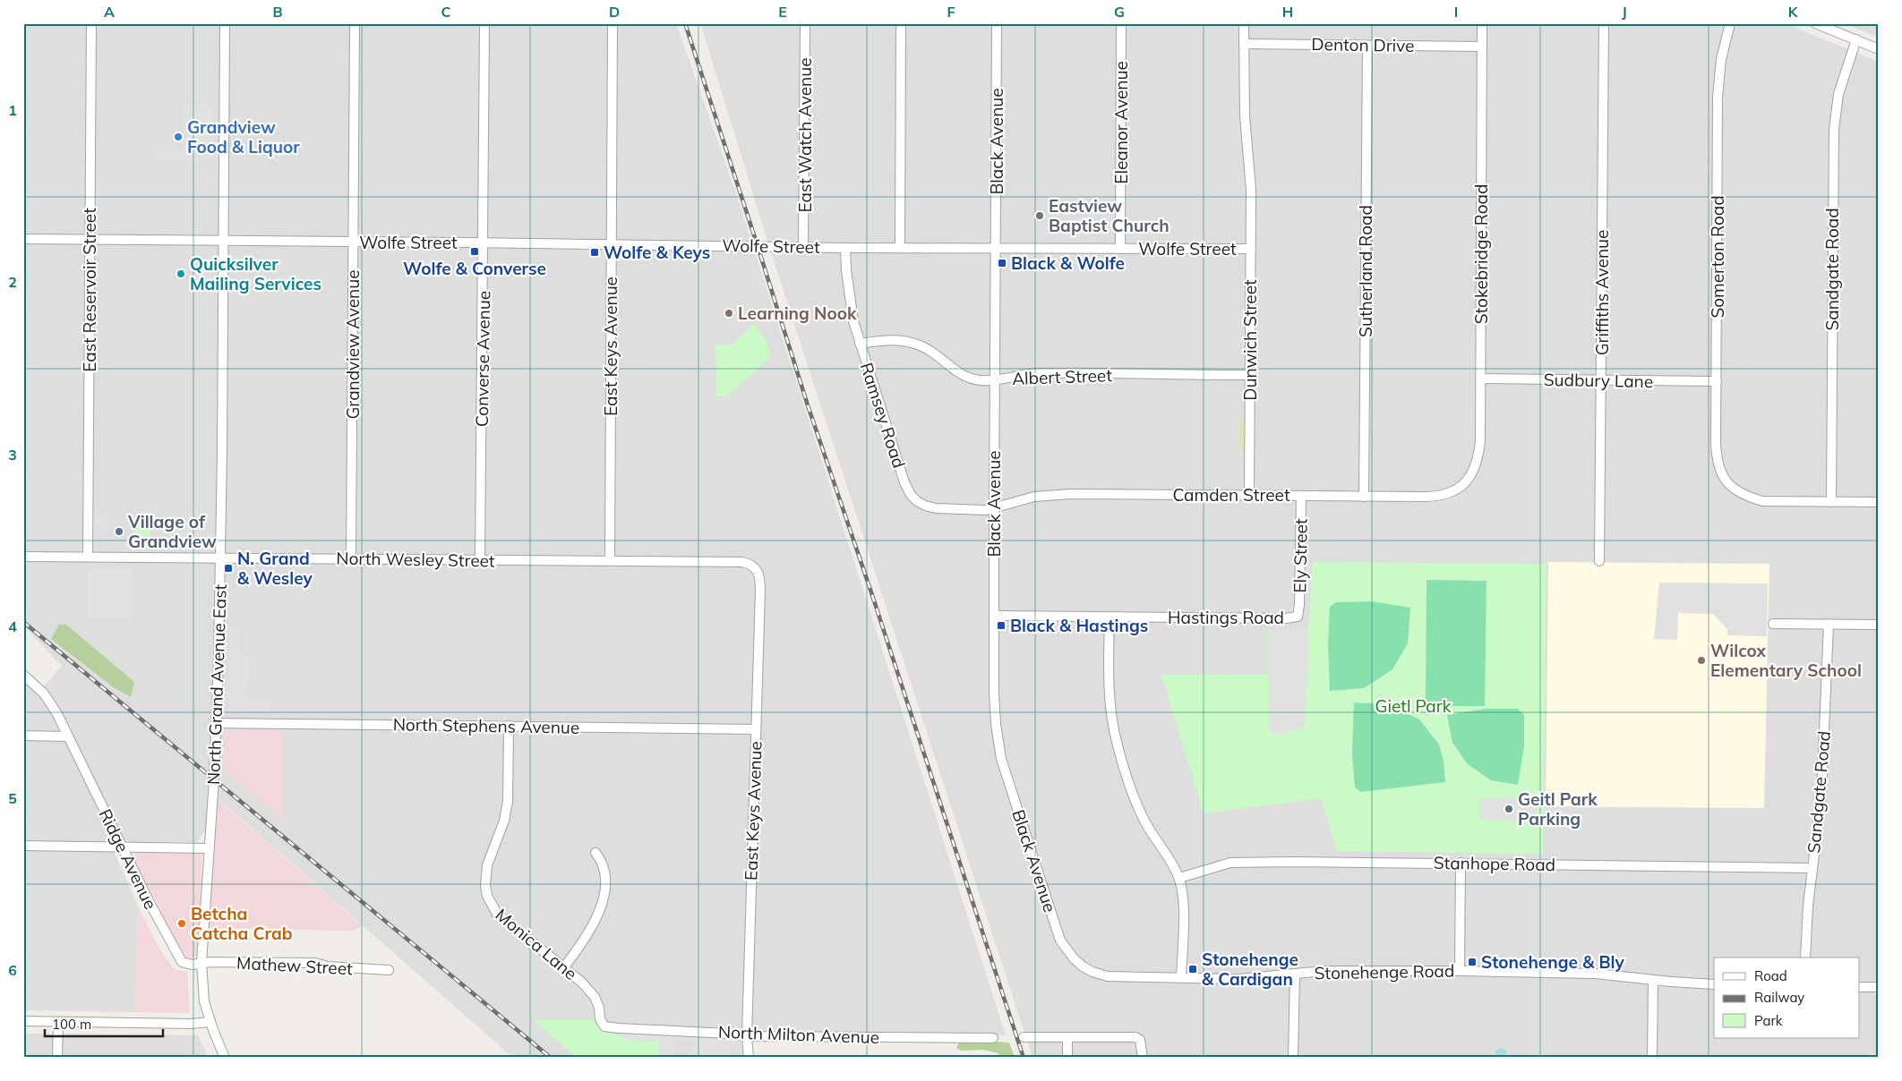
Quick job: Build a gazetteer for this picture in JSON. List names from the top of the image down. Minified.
{"streets":{"street":["Denton Drive","Eleanor Avenue","East Watch Avenue","Black Avenue","Wolfe Street","Stokebridge Road","Somerton Road","Sandgate Road","Sutherland Road","East Reservoir Street","Griffiths Avenue","Dunwich Street","Grandview Avenue","East Keys Avenue","Converse Avenue","Albert Street","Sudbury Lane","Ramsey Road","Camden Street","Ely Street","North Wesley Street","Hastings Road","North Grand Avenue East","North Stephens Avenue","Ridge Avenue","Stanhope Road","Monica Lane","Mathew Street","Stonehenge Road","North Milton Avenue"]},"crossings":[["Denton Drive","Stokebridge Road"],["Denton Drive","Sutherland Road"],["Denton Drive","Dunwich Street"],["Eleanor Avenue","Wolfe Street"],["East Watch Avenue","Wolfe Street"],["Black Avenue","Wolfe Street"],["Black Avenue","Albert Street"],["Black Avenue","Ramsey Road"],["Black Avenue","Camden Street"],["Black Avenue","Hastings Road"],["Black Avenue","Stonehenge Road"],["Wolfe Street","East Reservoir Street"],["Wolfe Street","Dunwich Street"],["Wolfe Street","Grandview Avenue"],["Wolfe Street","East Keys Avenue"],["Wolfe Street","Converse Avenue"],["Wolfe Street","Ramsey Road"],["Wolfe Street","North Grand Avenue East"],["Stokebridge Road","Sudbury Lane"],["Stokebridge Road","Camden Street"],["Somerton Road","Sandgate Road"],["Somerton Road","Sudbury Lane"],["Sandgate Road","Stanhope Road"],["Sutherland Road","Camden Street"],["East Reservoir Street","North Wesley Street"],["Griffiths Avenue","Sudbury Lane"],["Dunwich Street","Albert Street"],["Dunwich Street","Camden Street"],["Grandview Avenue","North Wesley Street"],["East Keys Avenue","North Wesley Street"],["East Keys Avenue","North Stephens Avenue"],["East Keys Avenue","North Milton Avenue"],["Converse Avenue","North Wesley Street"],["Albert Street","Ramsey Road"],["Ramsey Road","Camden Street"],["Camden Street","Ely Street"],["Ely Street","Hastings Road"],["North Wesley Street","North Grand Avenue East"],["North Grand Avenue East","North Stephens Avenue"],["North Grand Avenue East","Ridge Avenue"],["North Grand Avenue East","Mathew Street"],["North Stephens Avenue","Monica Lane"],["Ridge Avenue","Mathew Street"],["Monica Lane","North Milton Avenue"]],"parks":["Gietl Park"],"places":{"other":["Grandview Food & Liquor","Eastview Baptist Church","Quicksilver Mailing Services","Learning Nook","Village of Grandview","Wilcox Elementary School","Geitl Park Parking","Betcha Catcha Crab"],"transit":["Wolfe & Converse","Wolfe & Keys","Black & Wolfe","N. Grand & Wesley","Black & Hastings","Stonehenge & Bly","Stonehenge & Cardigan"]},"legend":["Road","Railway","Park"],"scale_bar":"100 m","grid":{"columns":["A","B","C","D","E","F","G","H","I","J","K"],"rows":["1","2","3","4","5","6"]}}
